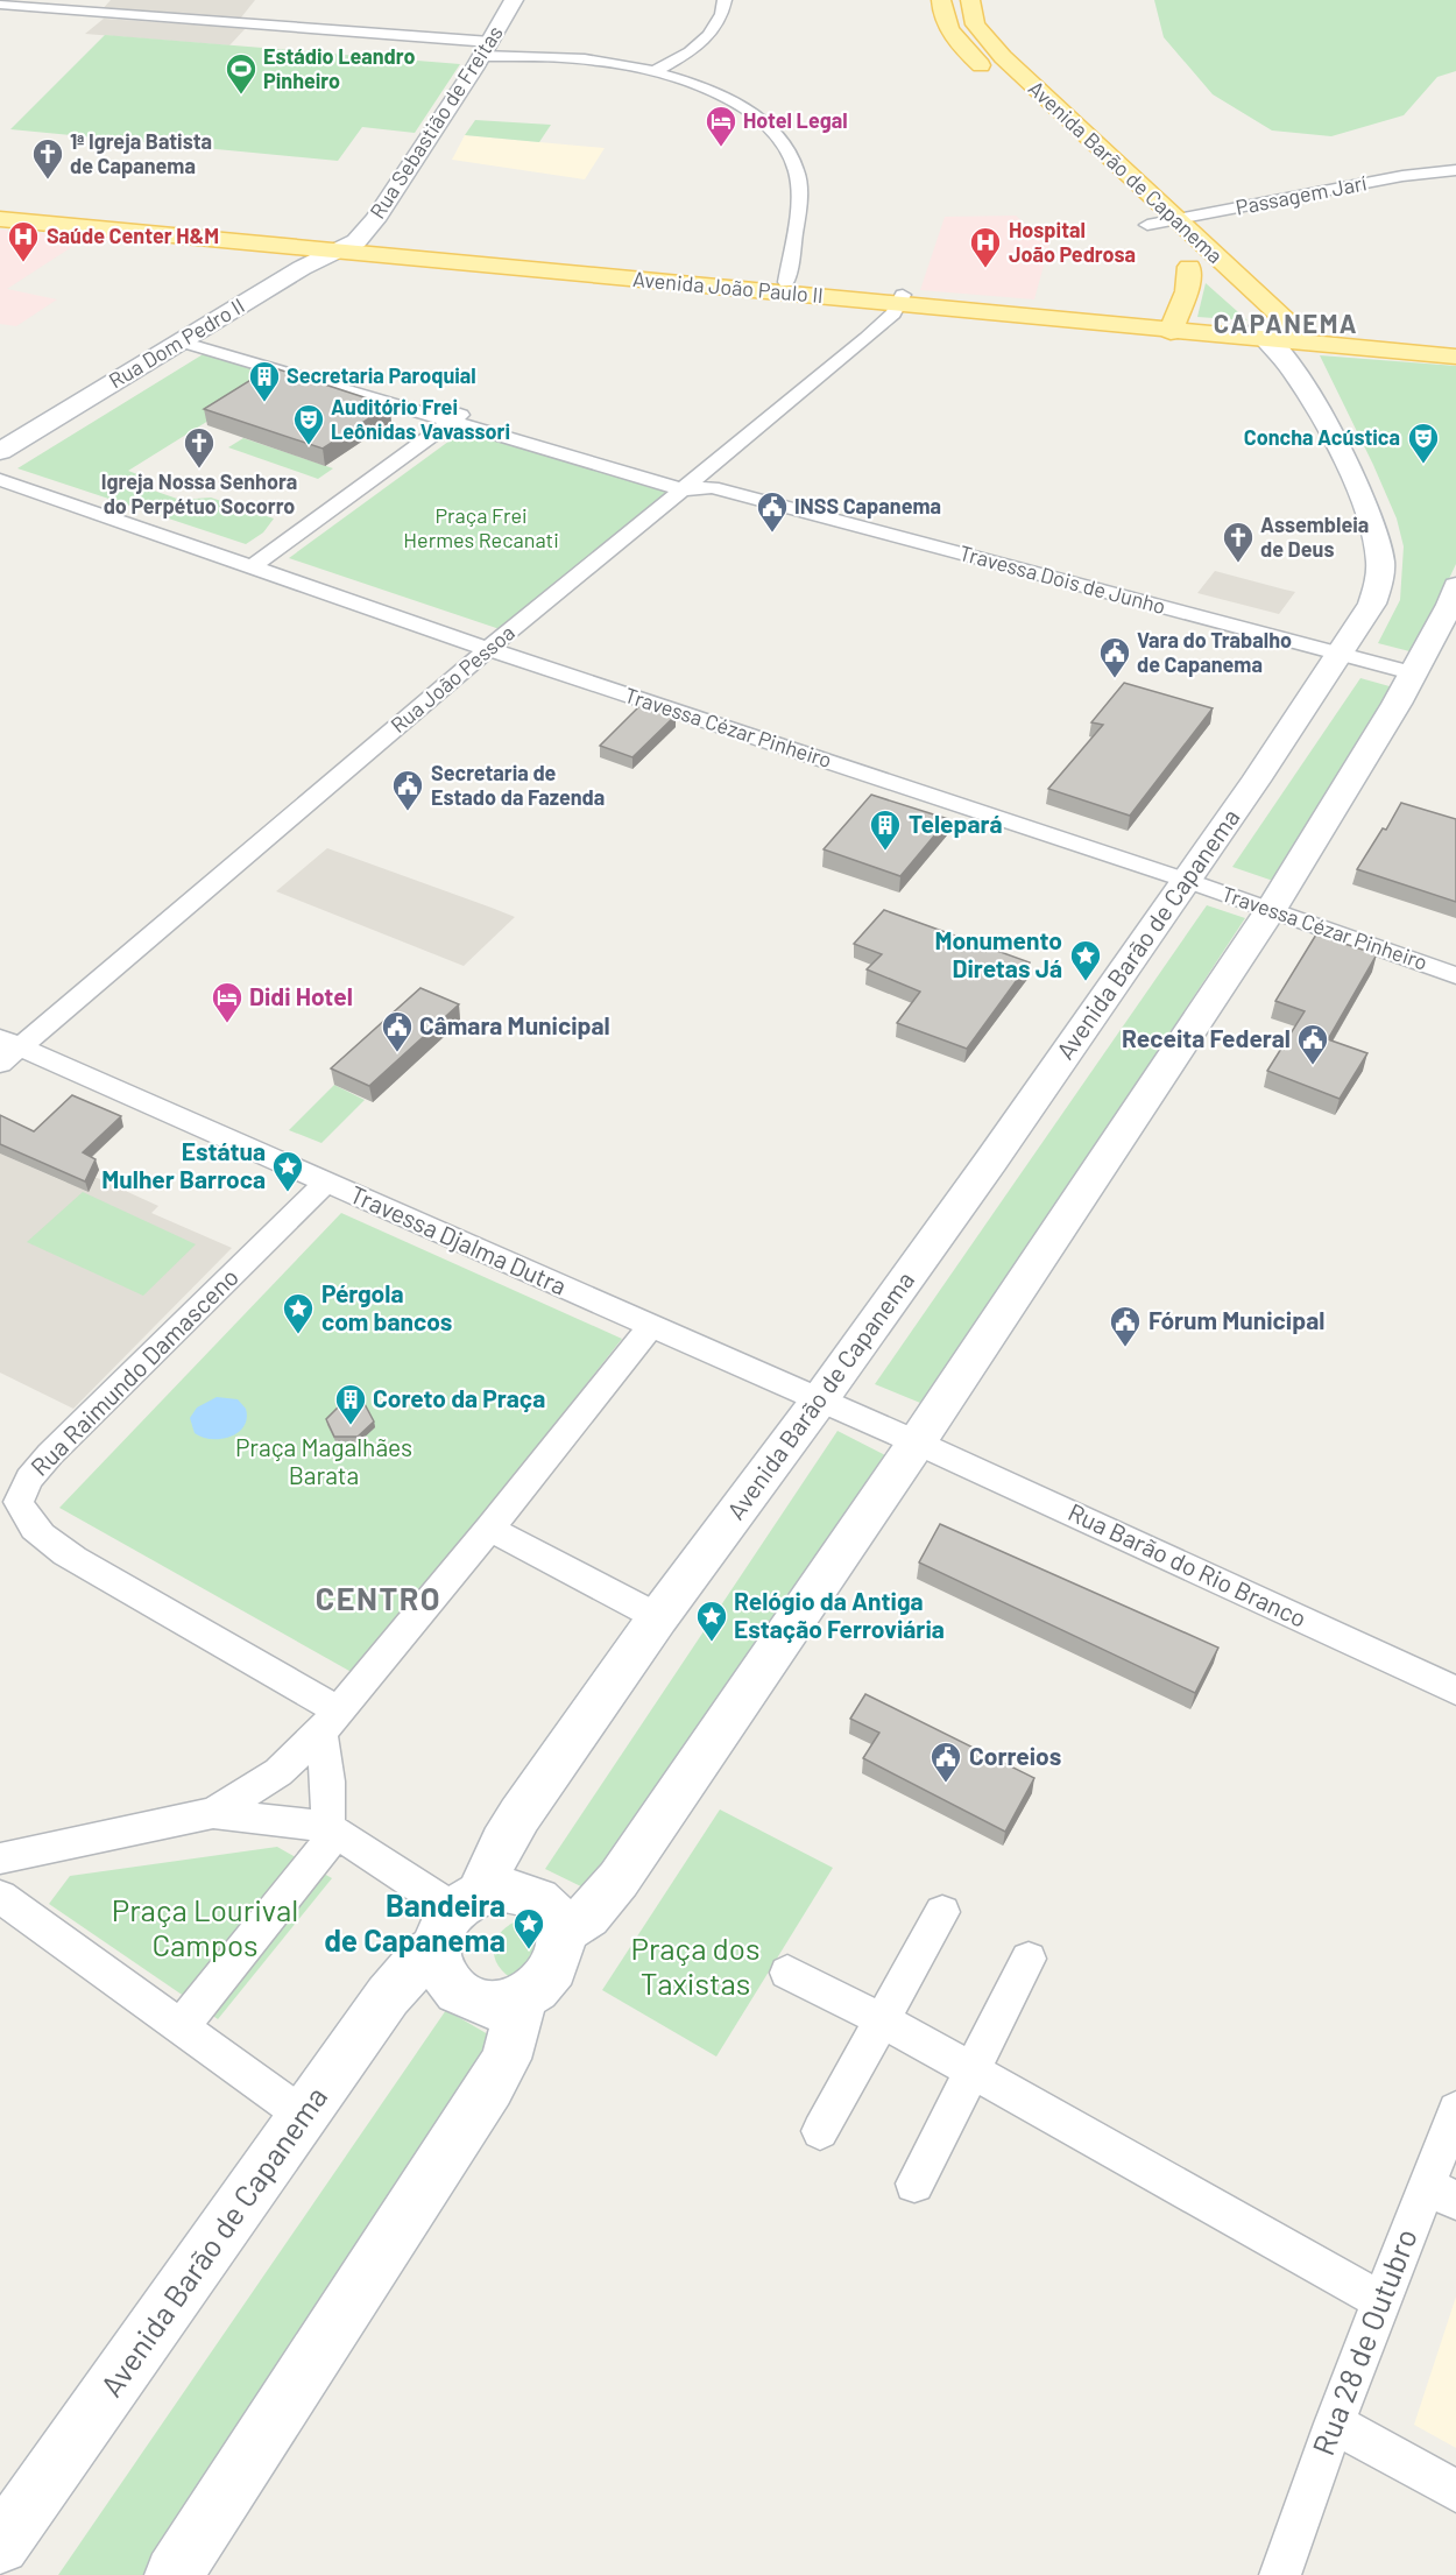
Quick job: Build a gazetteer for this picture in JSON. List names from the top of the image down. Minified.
{"streets":{"main road":["Avenida Barão de Capanema","Avenida João Paulo II"],"street":["Rua Sebastião de Freitas","Passagem Jarí","Rua Dom Pedro II","Travessa Dois de Junho","Rua João Pessoa","Travessa Cézar Pinheiro","Travessa Djalma Dutra","Rua Raimundo Damasceno","Rua Barão do Rio Branco","Rua 28 de Outubro"]},"crossings":[["Rua Sebastião de Freitas","Avenida João Paulo II"],["Rua Sebastião de Freitas","Rua Dom Pedro II"],["Avenida Barão de Capanema","Passagem Jarí"],["Avenida Barão de Capanema","Avenida João Paulo II"],["Avenida Barão de Capanema","Travessa Dois de Junho"],["Avenida Barão de Capanema","Travessa Cézar Pinheiro"],["Avenida Barão de Capanema","Travessa Djalma Dutra"],["Avenida João Paulo II","Rua Dom Pedro II"],["Avenida João Paulo II","Rua João Pessoa"],["Rua Dom Pedro II","Travessa Dois de Junho"],["Travessa Dois de Junho","Rua João Pessoa"],["Rua João Pessoa","Travessa Cézar Pinheiro"],["Rua João Pessoa","Travessa Djalma Dutra"],["Travessa Djalma Dutra","Rua Raimundo Damasceno"],["Travessa Djalma Dutra","Rua Barão do Rio Branco"]],"districts":["CAPANEMA","CENTRO"],"parks":["Praça Frei Hermes Recanati","Praça Magalhães Barata","Praça Lourival Campos","Praça dos Taxistas"],"places":{"sports":["Estádio Leandro Pinheiro"],"hotel":["Hotel Legal","Didi Hotel"],"church":["1ª Igreja Batista de Capanema","Igreja Nossa Senhora do Perpétuo Socorro","Assembleia de Deus"],"hospital":["Saúde Center H&M","Hospital João Pedrosa"],"building":["Secretaria Paroquial","Telepará","Coreto da Praça"],"theatre":["Auditório Frei Leônidas Vavassori","Concha Acústica"],"public building":["INSS Capanema","Vara do Trabalho de Capanema","Secretaria de Estado da Fazenda","Câmara Municipal","Receita Federal","Fórum Municipal","Correios"],"place":["Monumento Diretas Já","Estátua Mulher Barroca","Pérgola com bancos","Relógio da Antiga Estação Ferroviária","Bandeira de Capanema"]}}
